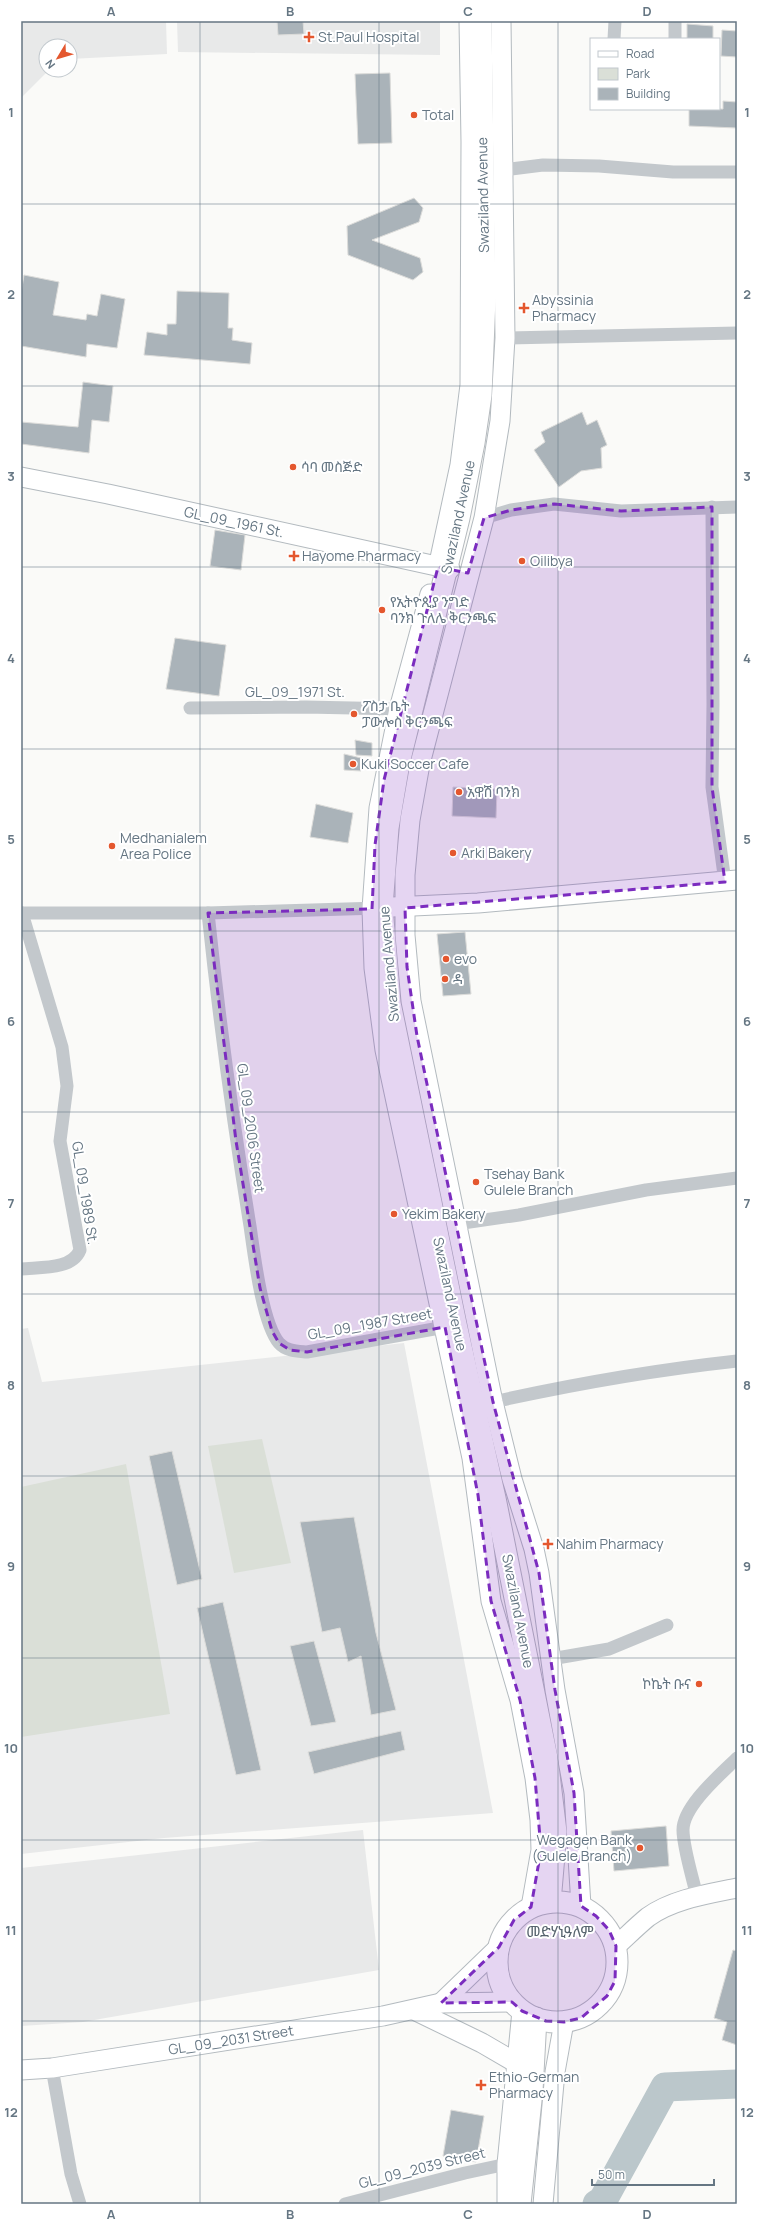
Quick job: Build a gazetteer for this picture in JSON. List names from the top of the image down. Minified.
{"streets":{"main road":["Swaziland Avenue","GL_09_1961 St.","GL_09_2031 Street"],"street":["GL_09_1971 St.","GL_09_2006 Street","GL_09_1989 St.","GL_09_1987 Street","GL_09_2039 Street"]},"crossings":[["Swaziland Avenue","GL_09_1961 St."],["Swaziland Avenue","GL_09_2031 Street"],["GL_09_2006 Street","GL_09_1987 Street"]],"districts":["መድሃኒዓለም"],"places":{"health":["St.Paul Hospital","Abyssinia Pharmacy","Hayome Pharmacy","Nahim Pharmacy","Ethio-German Pharmacy"],"other":["Total","ሳባ መስጅድ","Oilibya","የኢትዮጲያ ንግድ ባንክ ጉለሌ ቅርንጫፍ","ፖስታ ቤት ፓውሎስ ቅርንጫፍ","Kuki Soccer Cafe","አዋሽ ባንክ","Medhanialem Area Police","Arki Bakery","evo","ዳ","Tsehay Bank Gulele Branch","Yekim Bakery","ኮኬት ቡና","Wegagen Bank (Gulele Branch)"]},"legend":["Road","Park","Building"],"scale_bar":"50 m","north":"bottom left","grid":{"columns":["A","B","C","D"],"rows":["1","2","3","4","5","6","7","8","9","10","11","12"]}}
